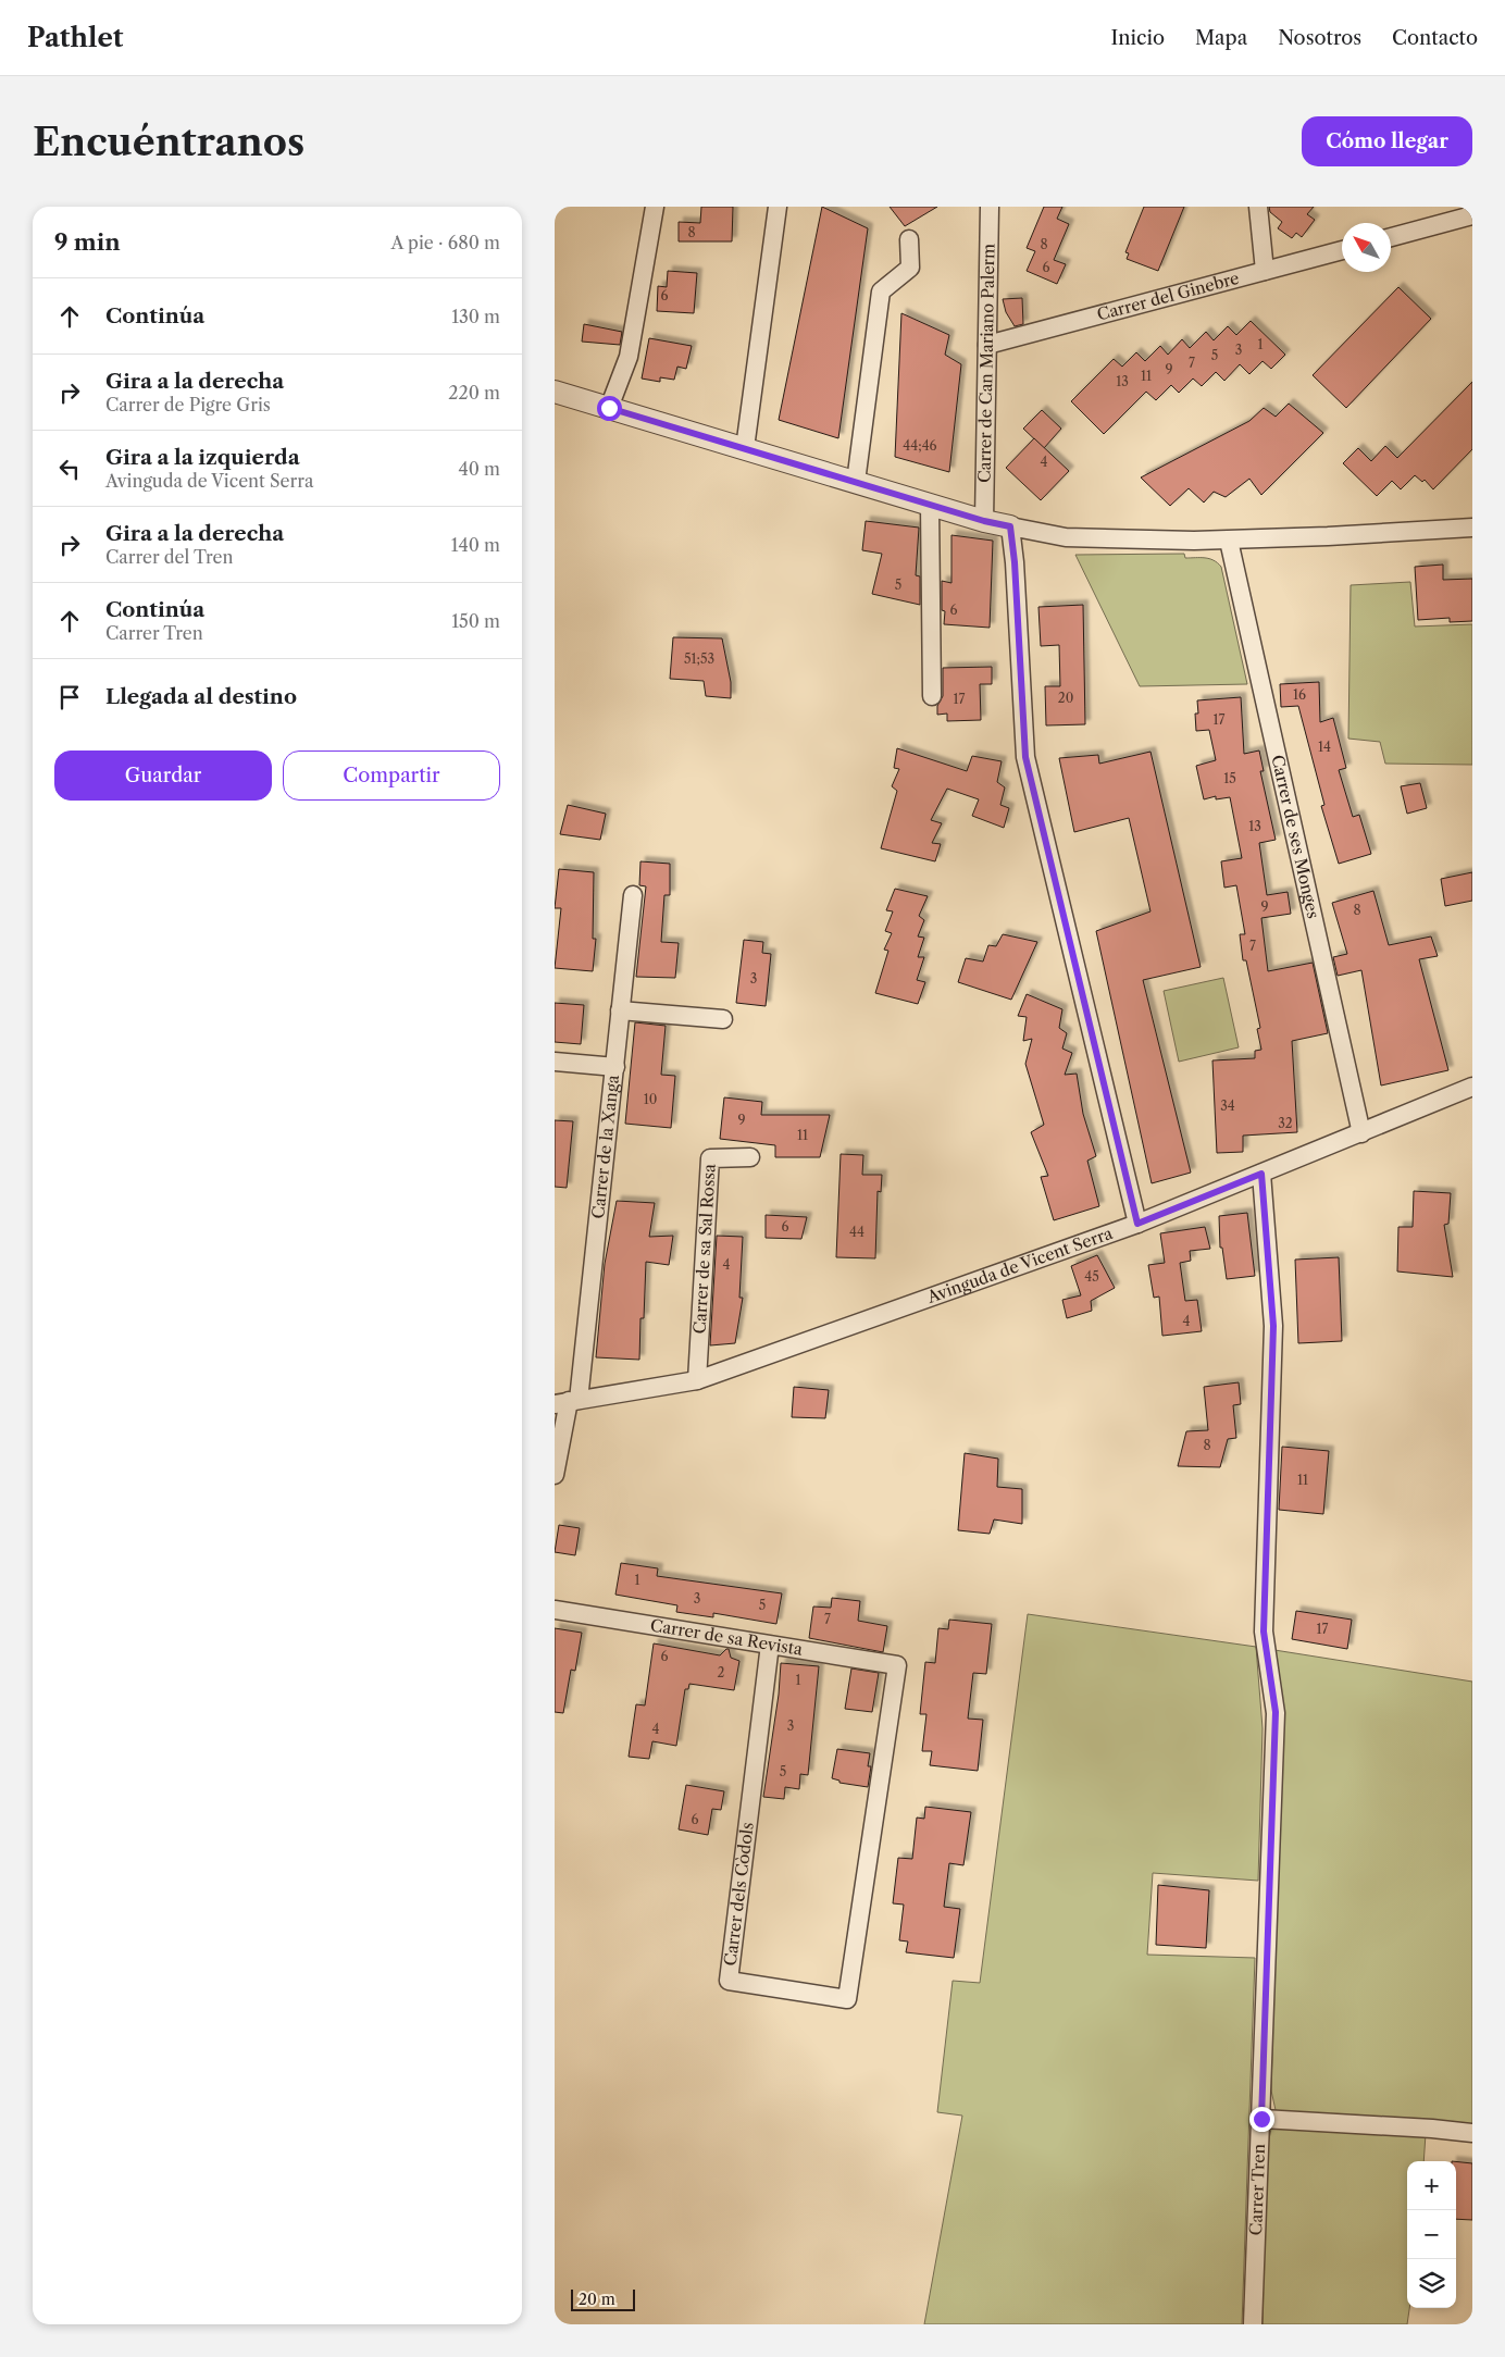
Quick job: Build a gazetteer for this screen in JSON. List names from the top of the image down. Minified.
{"streets":{"street":["Carrer del Ginebre","Carrer de Can Mariano Palerm","Carrer de ses Monges","Carrer de la Xanga","Carrer de sa Sal Rossa","Avinguda de Vicent Serra","Carrer de sa Revista","Carrer dels Còdols","Carrer Tren"]},"crossings":[["Carrer del Ginebre","Carrer de Can Mariano Palerm"],["Carrer de ses Monges","Avinguda de Vicent Serra"],["Carrer de la Xanga","Avinguda de Vicent Serra"],["Carrer de sa Sal Rossa","Avinguda de Vicent Serra"],["Avinguda de Vicent Serra","Carrer Tren"],["Carrer de sa Revista","Carrer dels Còdols"]],"house_numbers":["8","8","6","6","1","3","5","7","9","11","13","44;46","4","5","6","51;53","16","20","17","17","14","15","13","9","8","7","3","10","34","9","32","11","6","44","4","45","4","8","11","1","3","5","7","17","6","2","1","3","4","5","6"],"scale_bar":"20 m","north":"top left","page":{"header":"Pathlet","nav":["Inicio","Mapa","Nosotros","Contacto"],"buttons":["Cómo llegar",["Guardar","Compartir"]],"title":"Encuéntranos","heading":["9 min","A pie · 680 m"],"list":[["Continúa","130 m"],["Gira a la derecha","Carrer de Pigre Gris","220 m"],["Gira a la izquierda","Avinguda de Vicent Serra","40 m"],["Gira a la derecha","Carrer del Tren","140 m"],["Continúa","Carrer Tren","150 m"],"Llegada al destino"],"map_buttons":["+","−"],"scale":"20 m"}}
